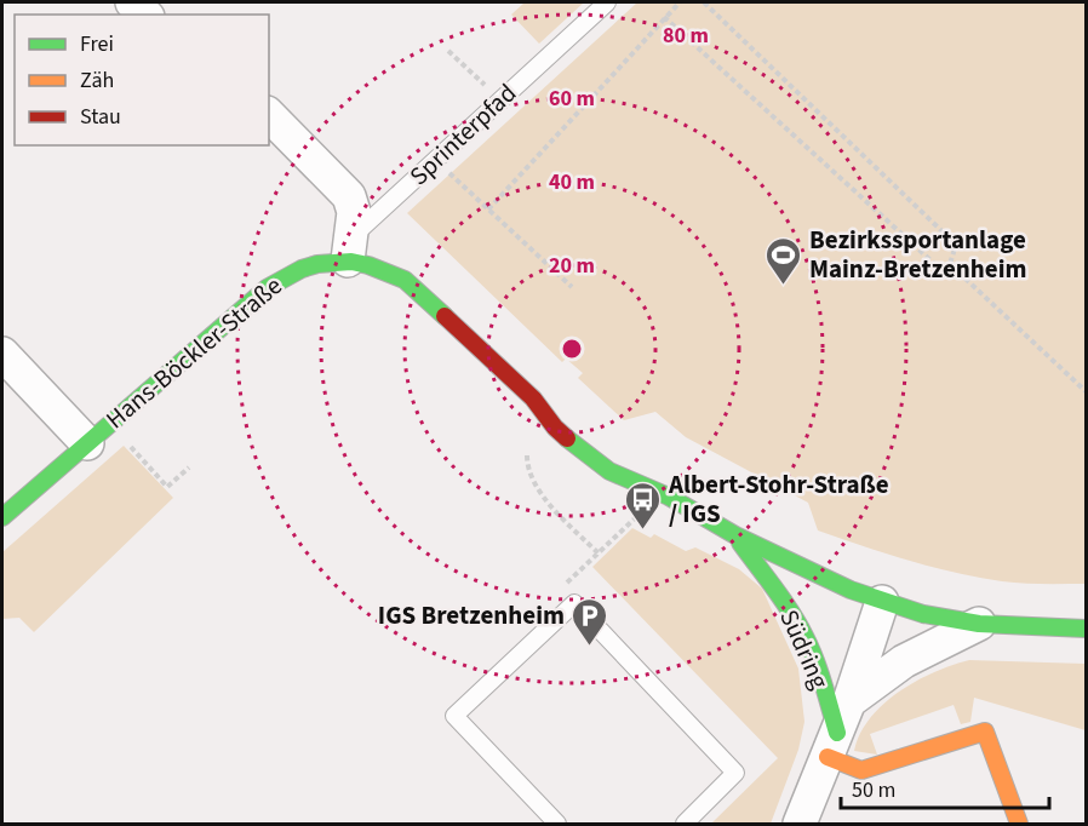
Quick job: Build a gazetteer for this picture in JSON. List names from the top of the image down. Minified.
{"streets":{"street":["Hans-Böckler-Straße","Südring"],"lane":["Sprinterpfad"]},"crossings":[["Sprinterpfad","Hans-Böckler-Straße"]],"places":{"sports":["Bezirkssportanlage Mainz-Bretzenheim"],"bus stop":["Albert-Stohr-Straße / IGS"],"parking":["IGS Bretzenheim"]},"legend":["Frei","Zäh","Stau"],"scale_bar":"50 m","rings":["80 m","60 m","40 m","20 m"]}
